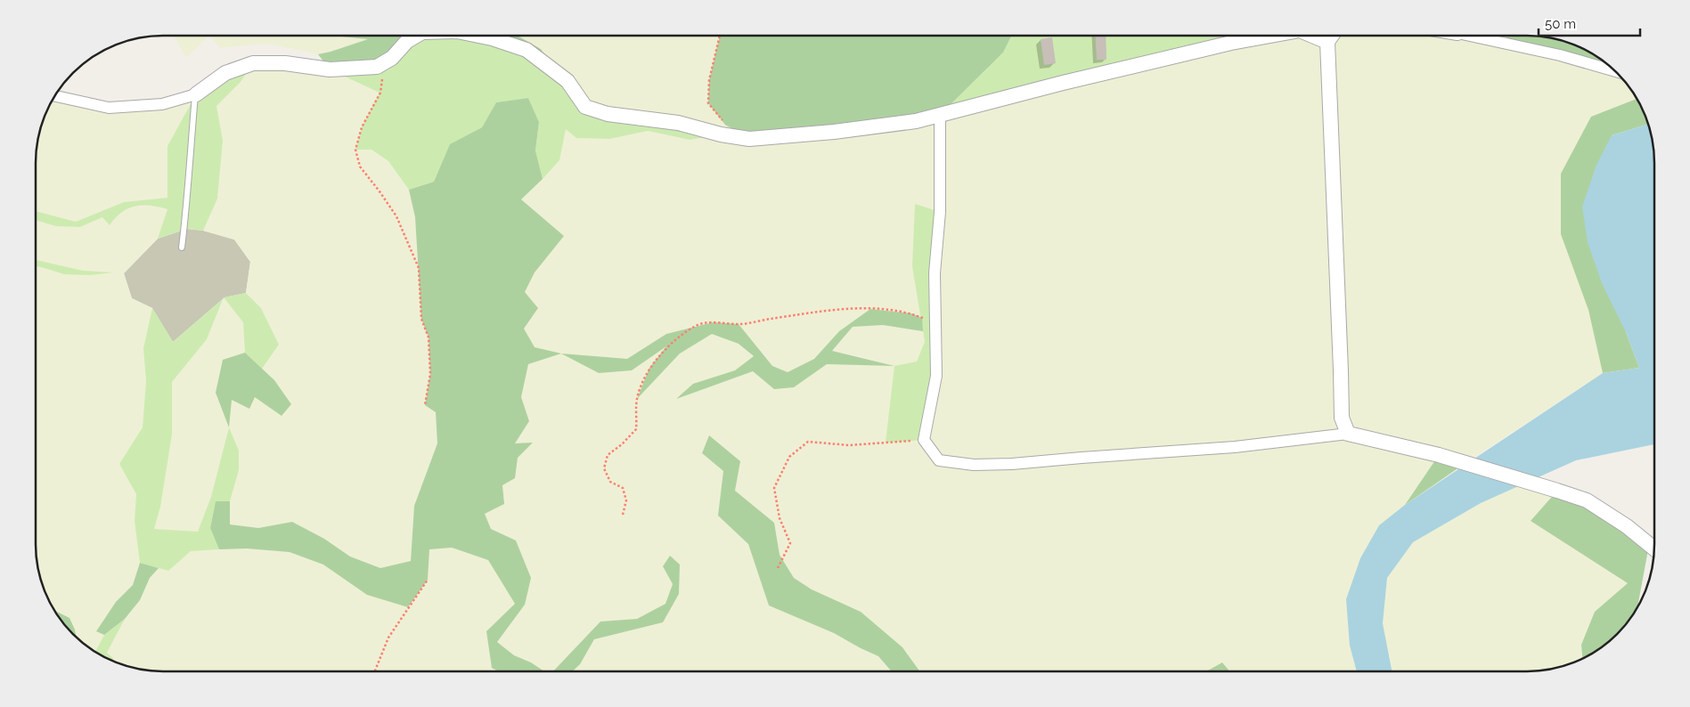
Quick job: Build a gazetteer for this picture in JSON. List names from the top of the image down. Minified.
{"scale_bar":"50 m"}
